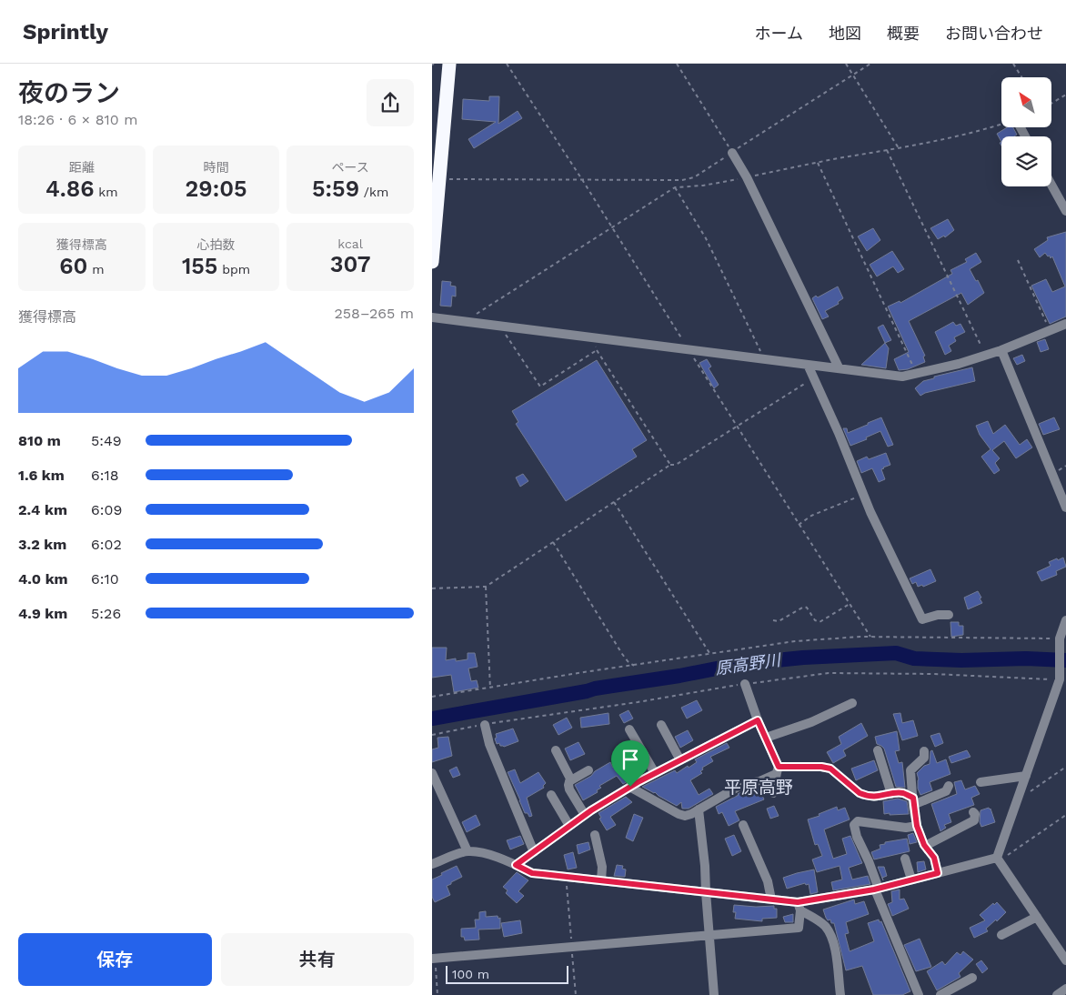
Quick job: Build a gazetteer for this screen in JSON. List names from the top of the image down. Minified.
{"districts":["平原高野"],"water":["原高野川"],"scale_bar":"100 m","north":"top left","page":{"header":"Sprintly","nav":["ホーム","地図","概要","お問い合わせ"],"heading":["夜のラン","18:26 · 6 × 810 m"],"stats":[["距離","4.86 km"],["時間","29:05"],["ペース","5:59 /km"],["獲得標高","60 m"],["心拍数","155 bpm"],["kcal","307"]],"chart":["獲得標高","258–265 m"],"list":[{"name":"810 m","note":"5:49"},{"name":"1.6 km","note":"6:18"},{"name":"2.4 km","note":"6:09"},{"name":"3.2 km","note":"6:02"},{"name":"4.0 km","note":"6:10"},{"name":"4.9 km","note":"5:26"}],"buttons":["保存","共有"],"scale":"100 m"}}
